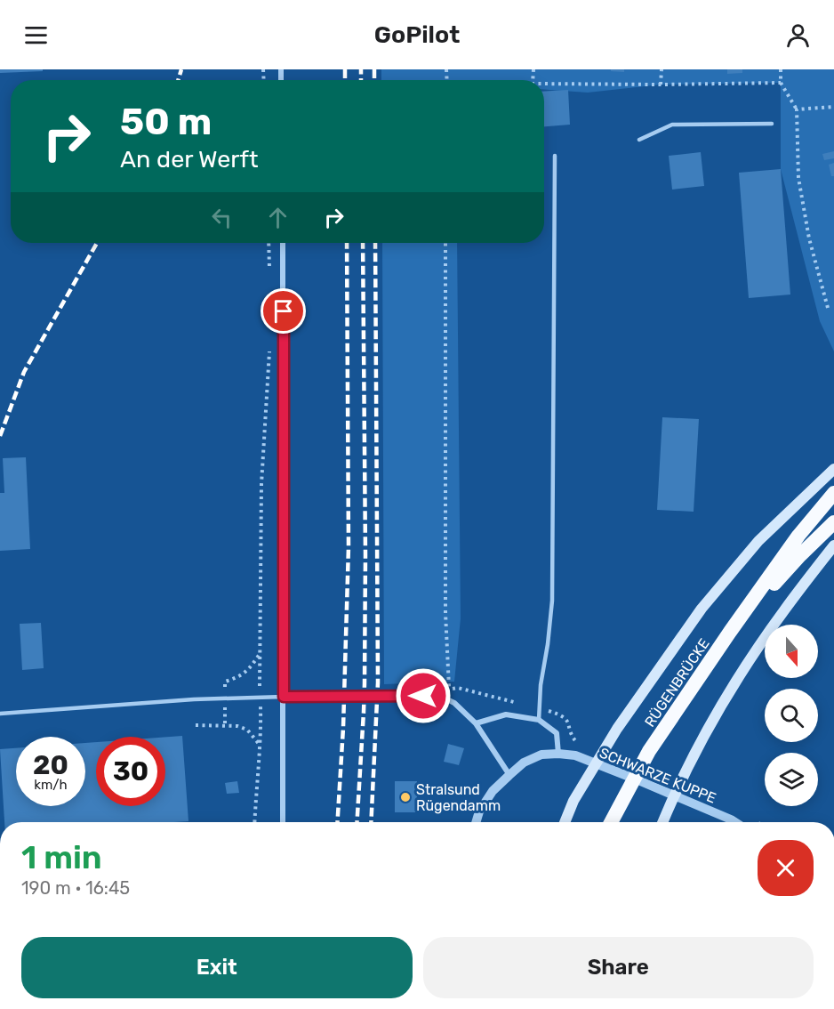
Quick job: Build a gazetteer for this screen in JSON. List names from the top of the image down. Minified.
{"streets":{"highway":["RÜGENBRÜCKE"],"street":["SCHWARZE KUPPE"]},"places":["Stralsund Rügendamm"],"north":"bottom","page":{"header":"GoPilot","turn":["50 m","An der Werft"],"speed":"20 km/h","limit":"30","heading":["1 min","190 m · 16:45"],"buttons":["Exit","Share"]}}
